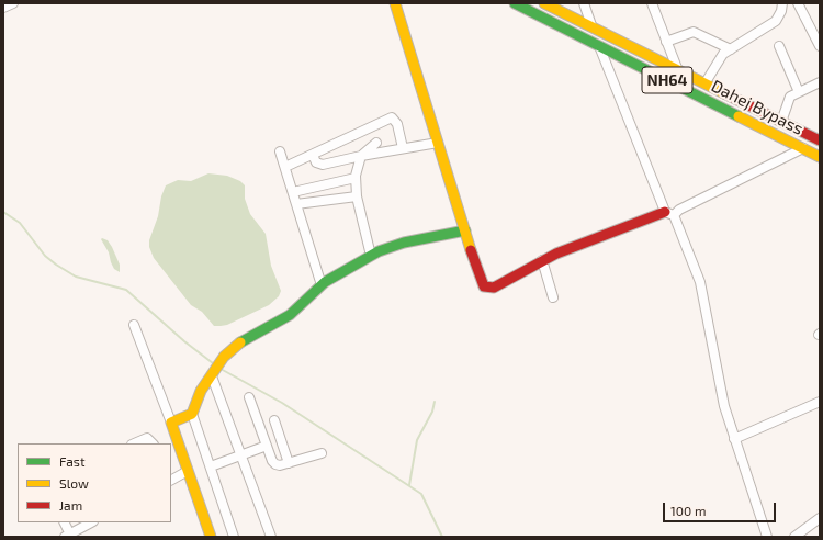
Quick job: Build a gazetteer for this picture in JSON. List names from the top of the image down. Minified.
{"streets":{"main road":["NH64","Dahej Bypass"]},"legend":["Fast","Slow","Jam"],"scale_bar":"100 m"}
